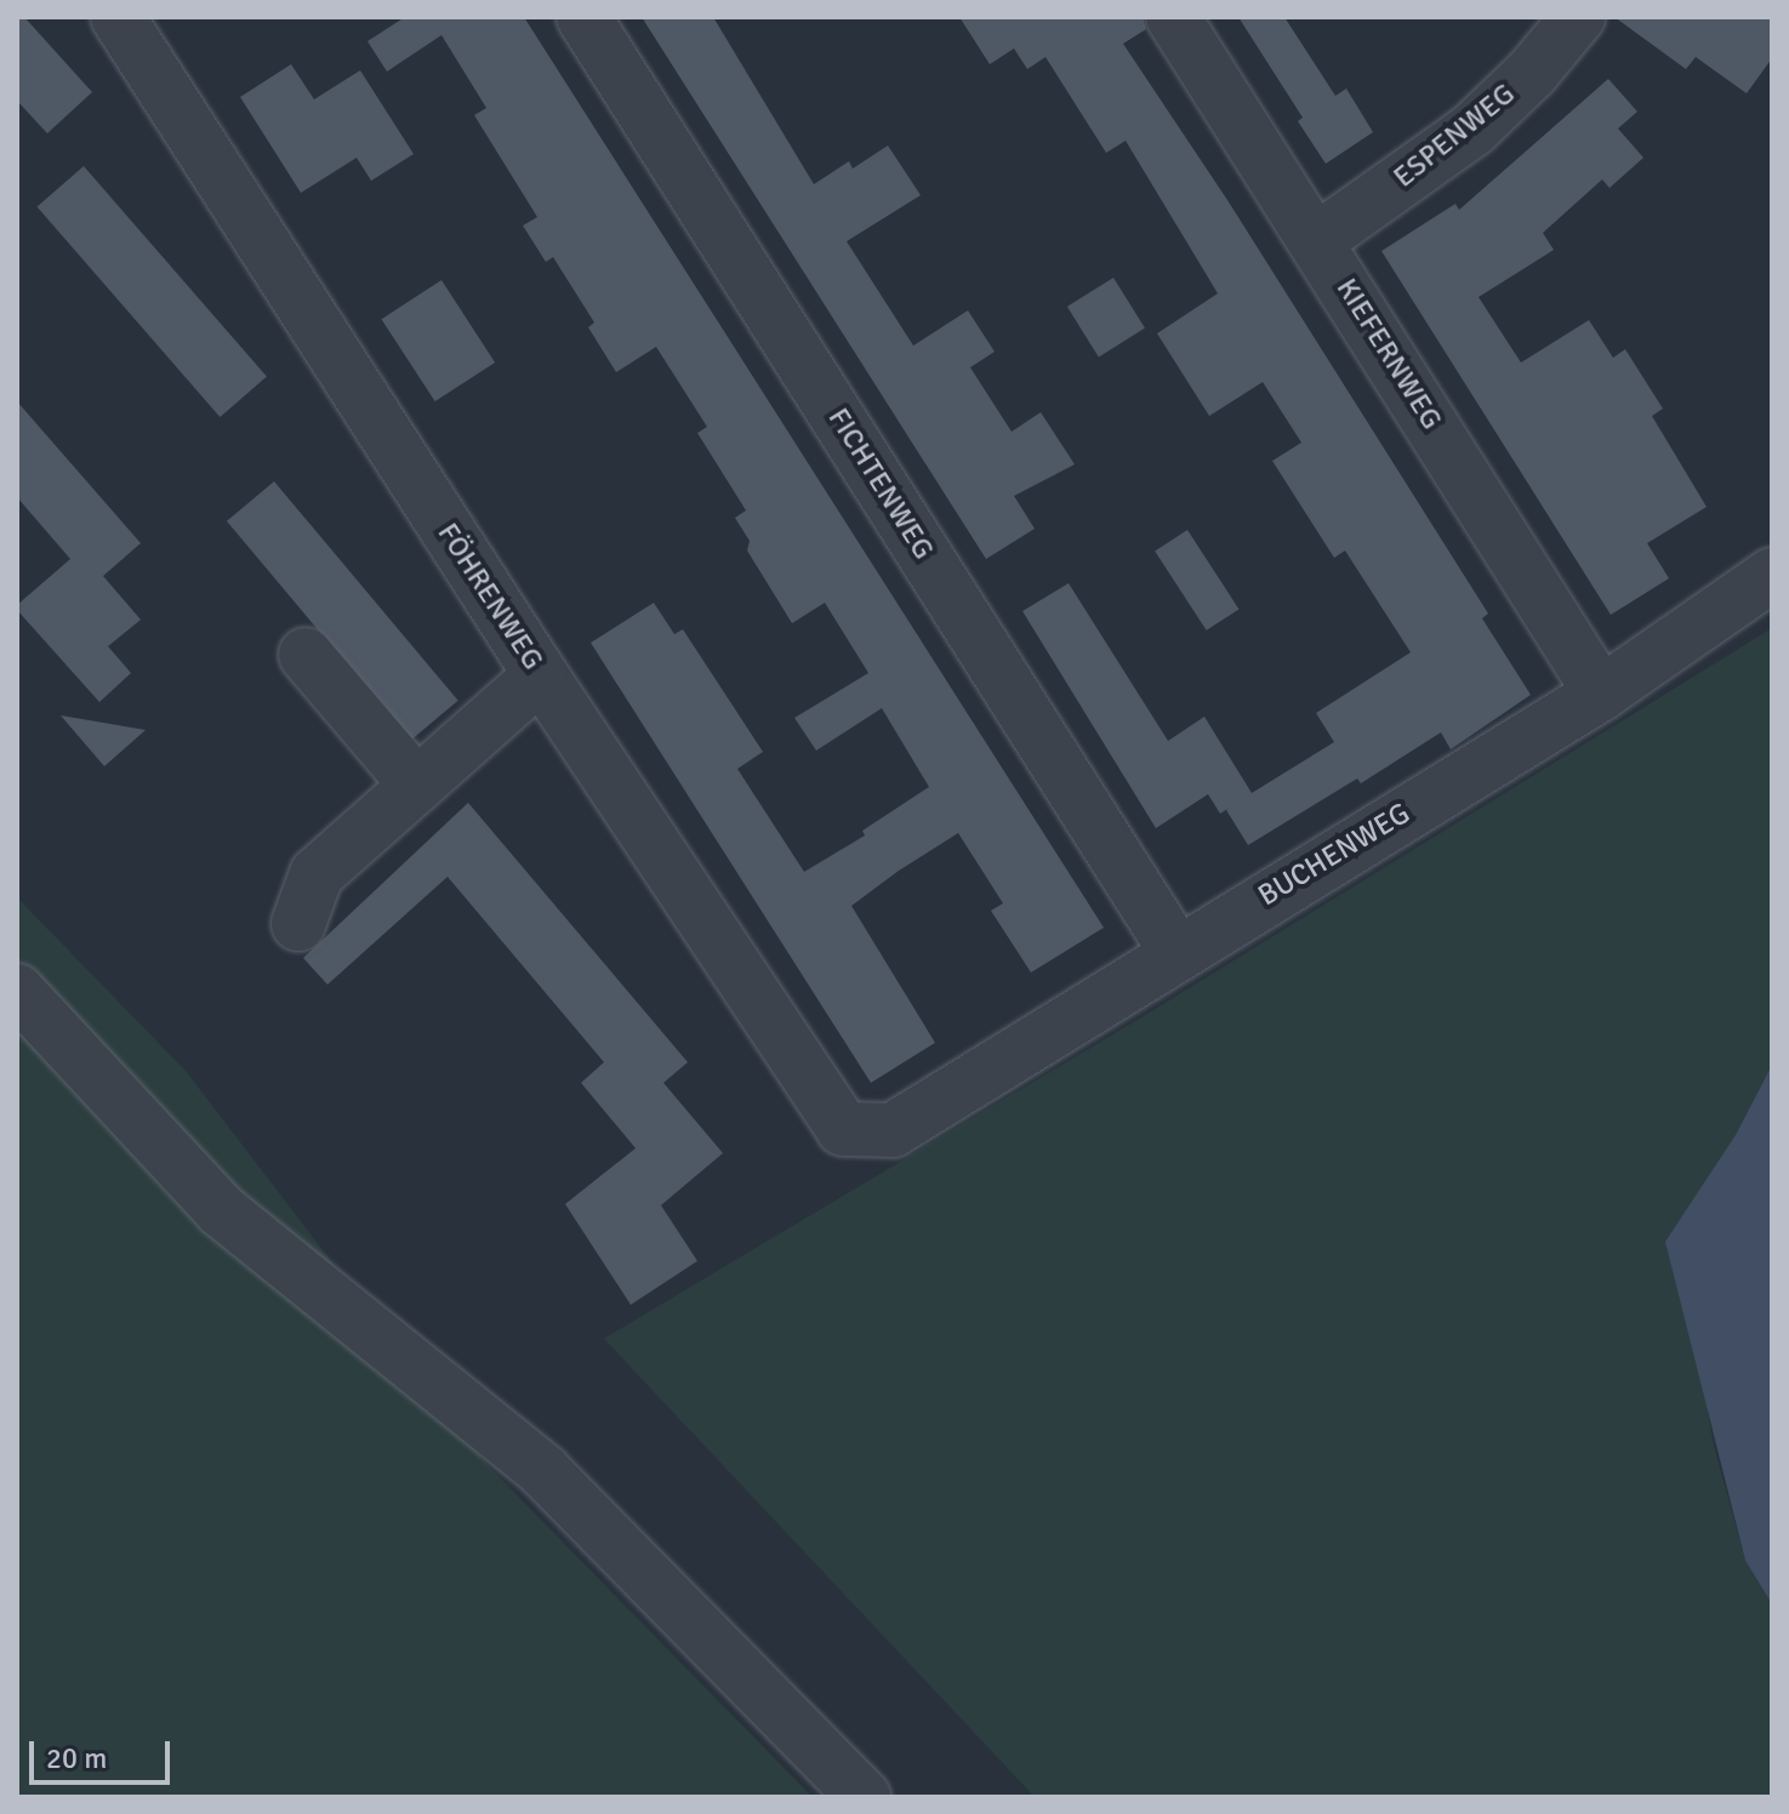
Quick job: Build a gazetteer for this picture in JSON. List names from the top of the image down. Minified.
{"streets":{"street":["ESPENWEG","KIEFERNWEG","FICHTENWEG","FÖHRENWEG","BUCHENWEG"]},"crossings":[["ESPENWEG","KIEFERNWEG"],["KIEFERNWEG","BUCHENWEG"],["FICHTENWEG","BUCHENWEG"],["FÖHRENWEG","BUCHENWEG"]],"scale_bar":"20 m"}
